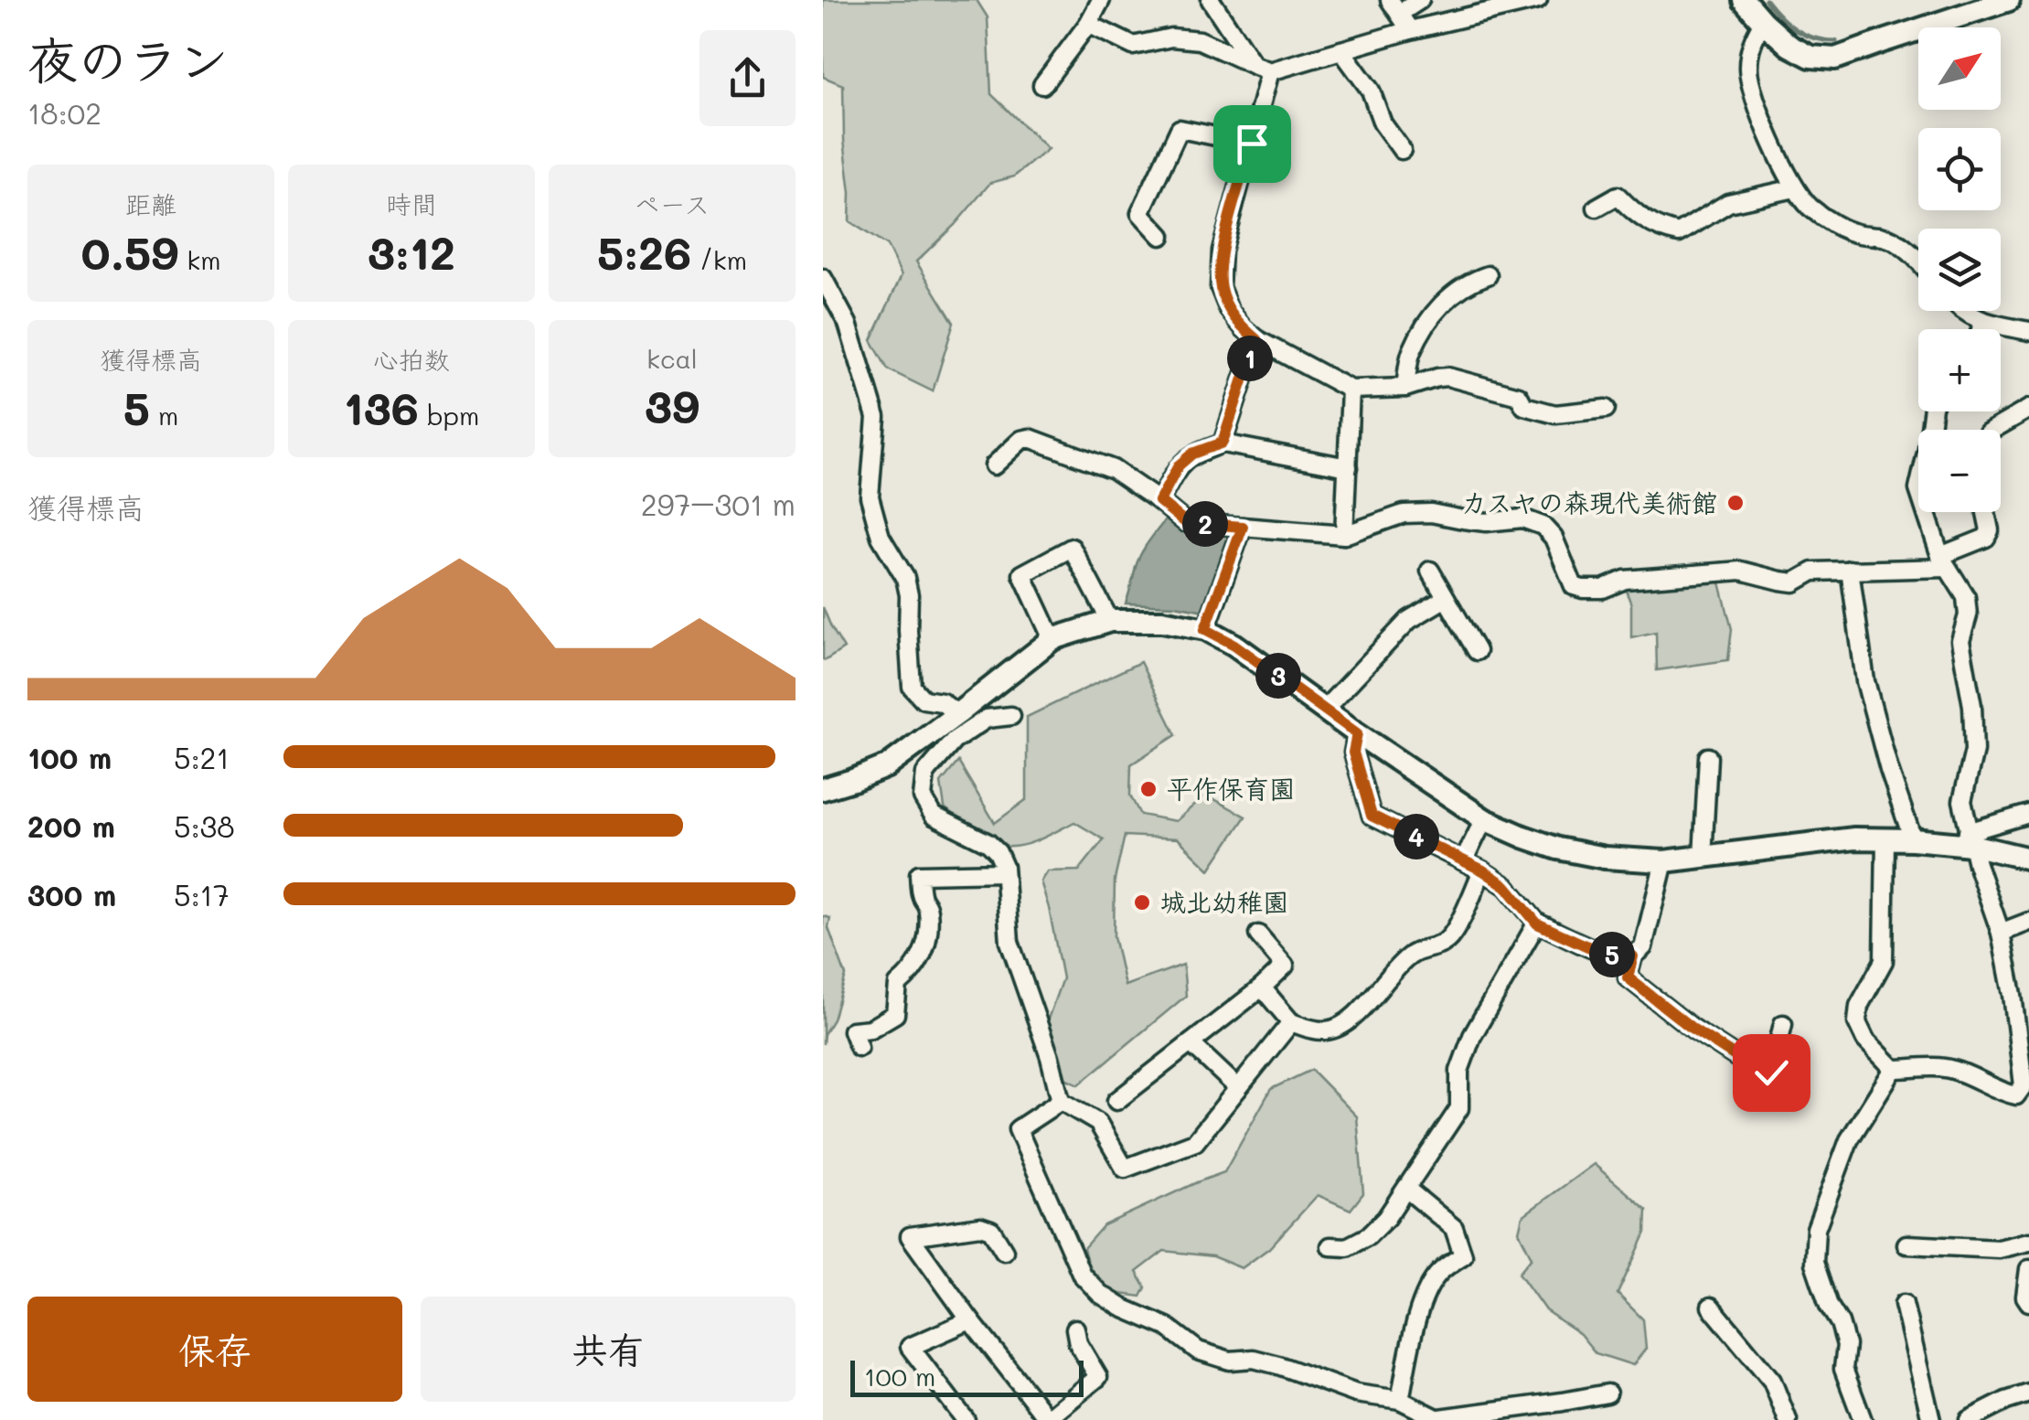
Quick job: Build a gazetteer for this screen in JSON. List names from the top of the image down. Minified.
{"places":["カスヤの森現代美術館","平作保育園","城北幼稚園"],"scale_bar":"100 m","north":"top right","page":{"heading":["夜のラン","18:02"],"map_buttons":["+","−"],"stats":[["距離","0.59 km"],["時間","3:12"],["ペース","5:26 /km"],["獲得標高","5 m"],["心拍数","136 bpm"],["kcal","39"]],"pins":["1","2","3","4","5"],"chart":["獲得標高","297–301 m"],"list":[{"name":"100 m","note":"5:21"},{"name":"200 m","note":"5:38"},{"name":"300 m","note":"5:17"}],"buttons":["保存","共有"],"scale":"100 m"}}
